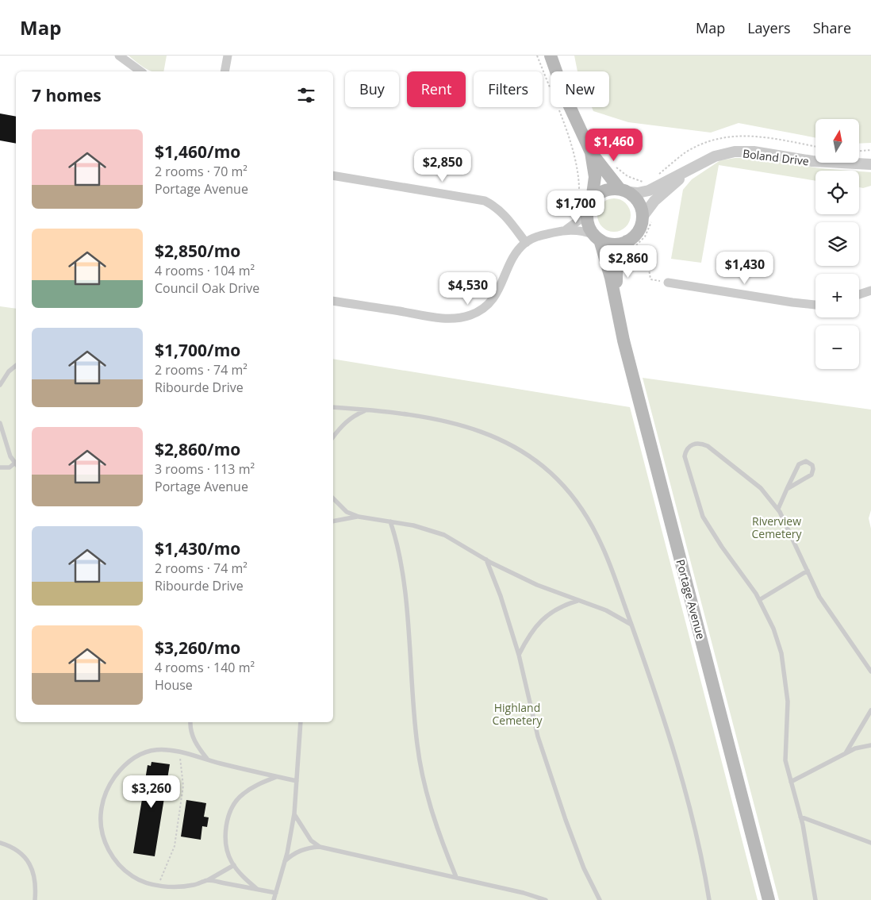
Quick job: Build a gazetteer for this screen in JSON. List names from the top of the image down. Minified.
{"streets":{"main road":["Portage Avenue"],"street":["Boland Drive"]},"crossings":[["Boland Drive","Portage Avenue"]],"parks":["Riverview Cemetery","Highland Cemetery"],"north":"top","page":{"header":"Map","nav":["Map","Layers","Share"],"chip":["Buy","Rent","Filters","New"],"heading":"7 homes","map_buttons":["+","−"],"list":[{"name":"$1,460/mo","note":"2 rooms · 70 m² · Portage Avenue"},{"name":"$2,850/mo","note":"4 rooms · 104 m² · Council Oak Drive"},{"name":"$1,700/mo","note":"2 rooms · 74 m² · Ribourde Drive"},{"name":"$2,860/mo","note":"3 rooms · 113 m² · Portage Avenue"},{"name":"$1,430/mo","note":"2 rooms · 74 m² · Ribourde Drive"},{"name":"$3,260/mo","note":"4 rooms · 140 m² · House"}],"price":["$1,460","$2,850","$1,700","$2,860","$1,430","$4,530","$3,260"]}}
